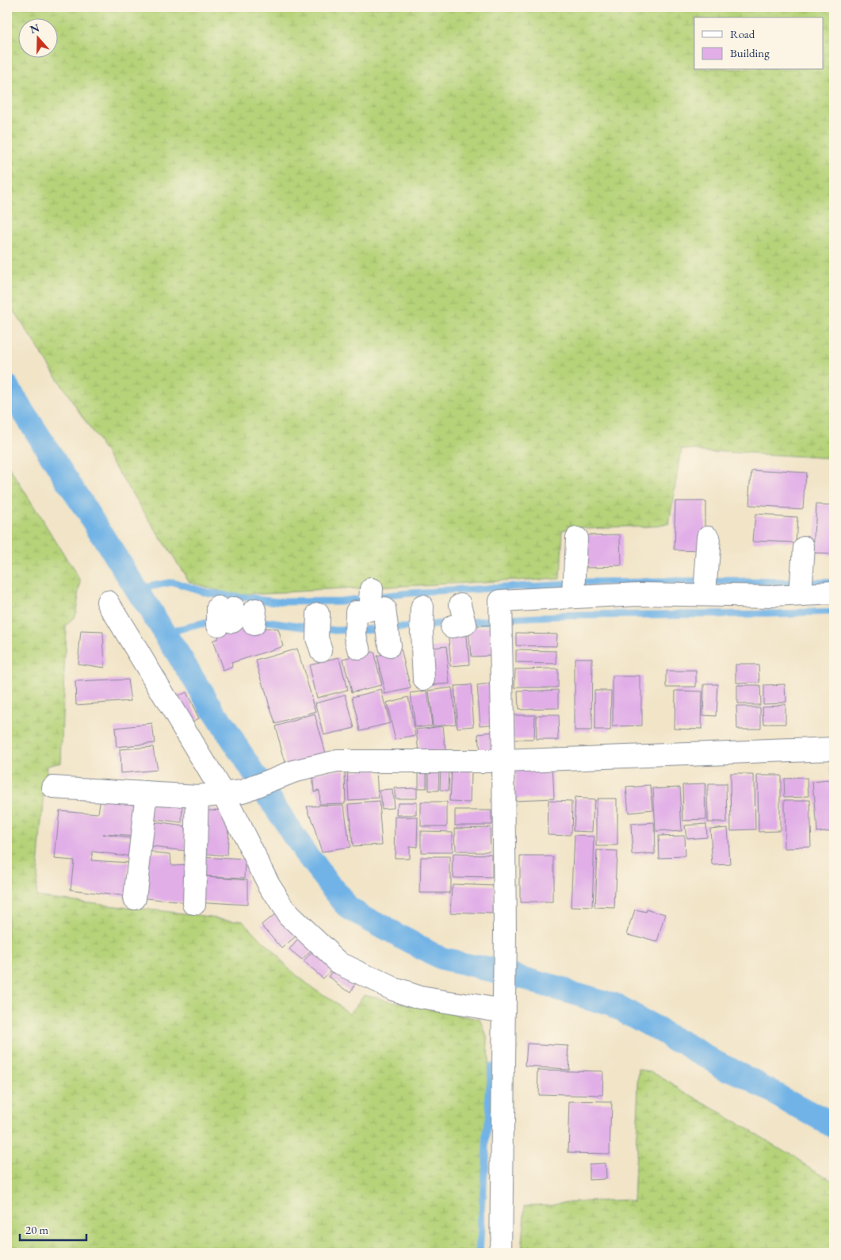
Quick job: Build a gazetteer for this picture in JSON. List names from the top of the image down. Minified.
{"legend":["Road","Building"],"scale_bar":"20 m","north":"top"}
